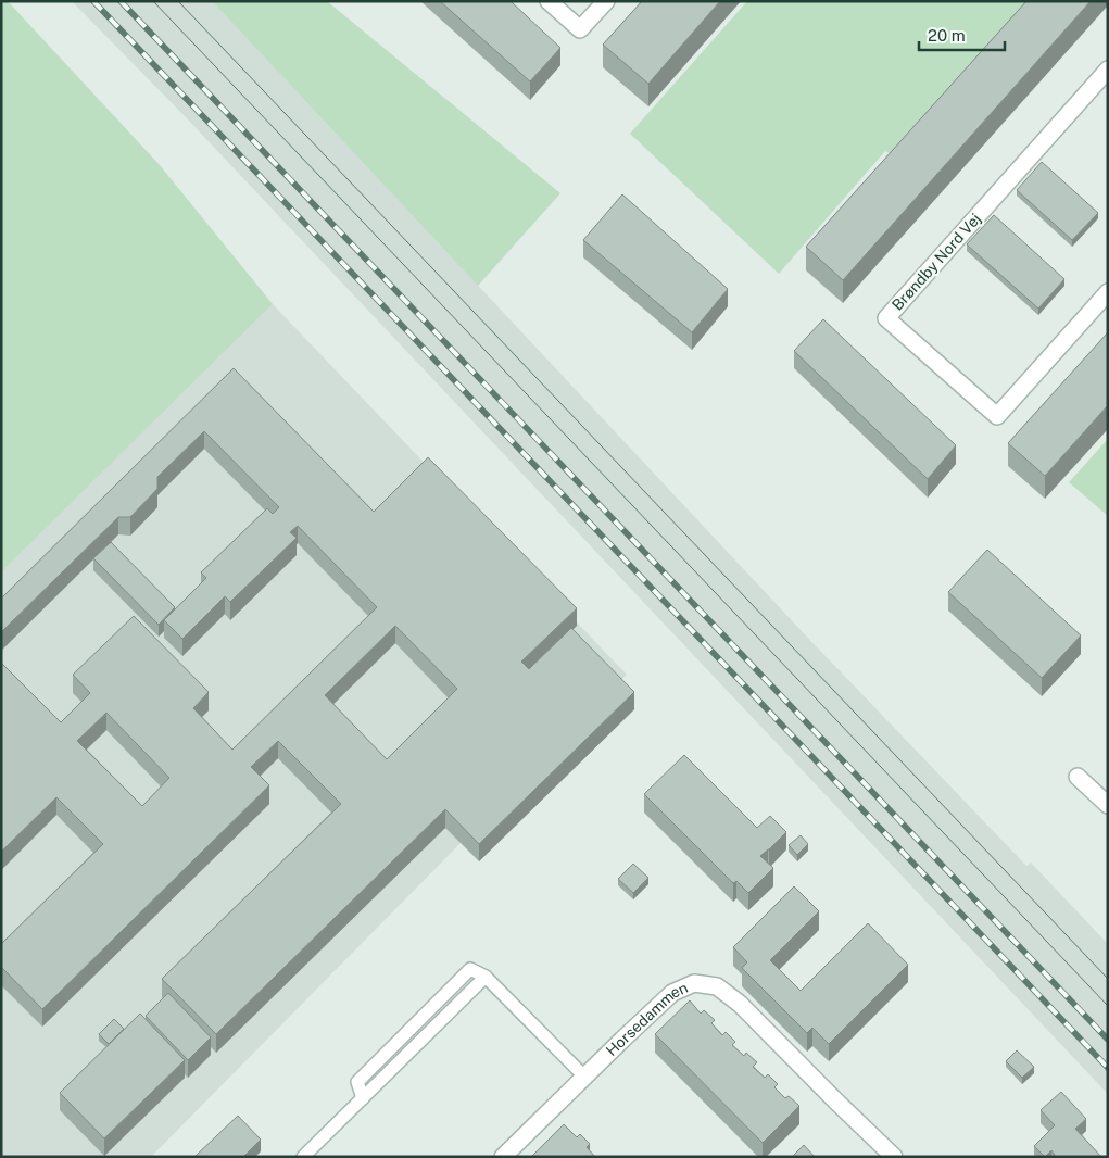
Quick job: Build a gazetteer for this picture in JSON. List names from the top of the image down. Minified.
{"streets":{"street":["Brøndby Nord Vej","Horsedammen"]},"scale_bar":"20 m"}
